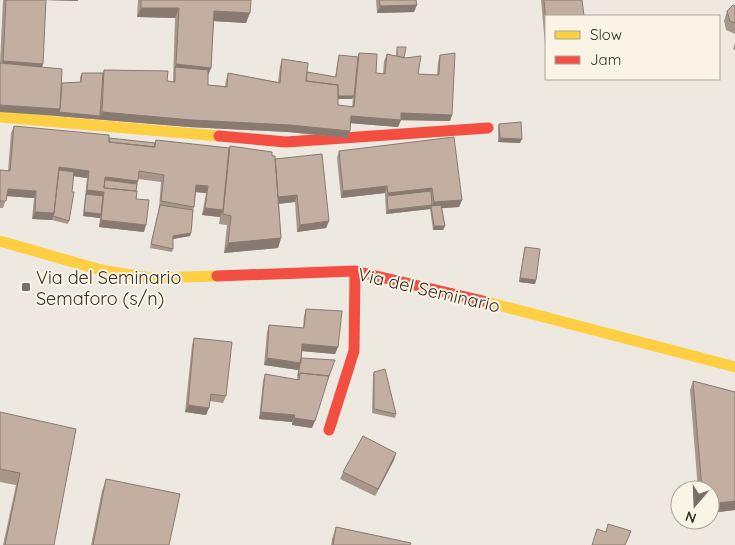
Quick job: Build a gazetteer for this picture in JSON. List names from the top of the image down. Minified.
{"streets":{"main road":["Via del Seminario"]},"places":{"transit":["Via del Seminario Semaforo (s/n)"]},"legend":["Slow","Jam"],"north":"bottom"}
